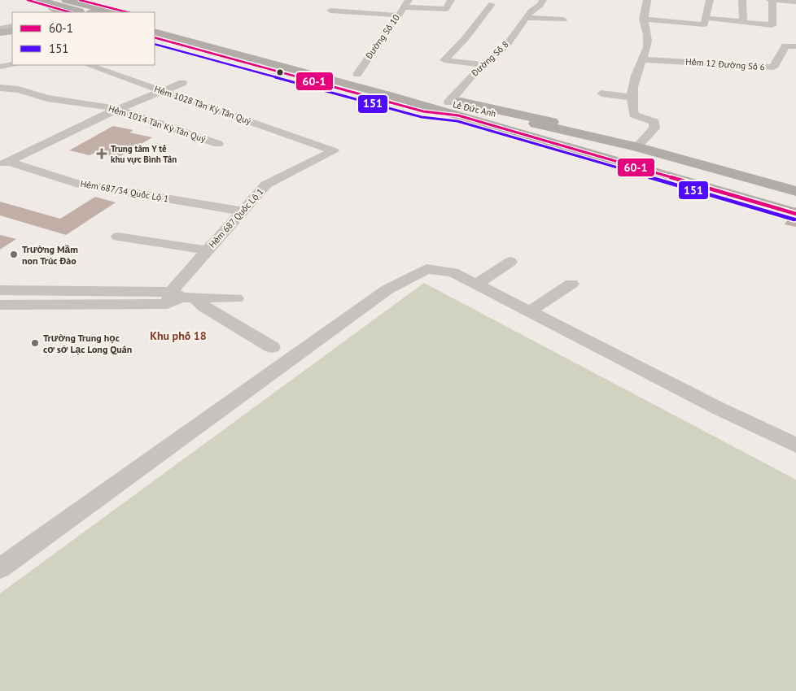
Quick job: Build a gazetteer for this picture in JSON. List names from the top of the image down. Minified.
{"streets":{"highway":["Lê Đức Anh"],"street":["Đường Số 10","Đường Số 8","Hẻm 12 Đường Số 6","Hẻm 1028 Tân Kỳ Tân Quý","Hẻm 1014 Tân Kỳ Tân Quý","Hẻm 687/34 Quốc Lộ 1","Hẻm 687 Quốc Lộ 1"]},"crossings":[["Đường Số 8","Lê Đức Anh"],["Hẻm 1028 Tân Kỳ Tân Quý","Hẻm 687 Quốc Lộ 1"],["Hẻm 687/34 Quốc Lộ 1","Hẻm 687 Quốc Lộ 1"]],"districts":["Khu phố 18"],"places":{"health":["Trung tâm Y tế khu vực Bình Tân"],"other":["Trường Mầm non Trúc Đào","Trường Trung học cơ sở Lạc Long Quân"]},"lines":["transit line 60-1","transit line 151"],"legend":["60-1","151"]}
